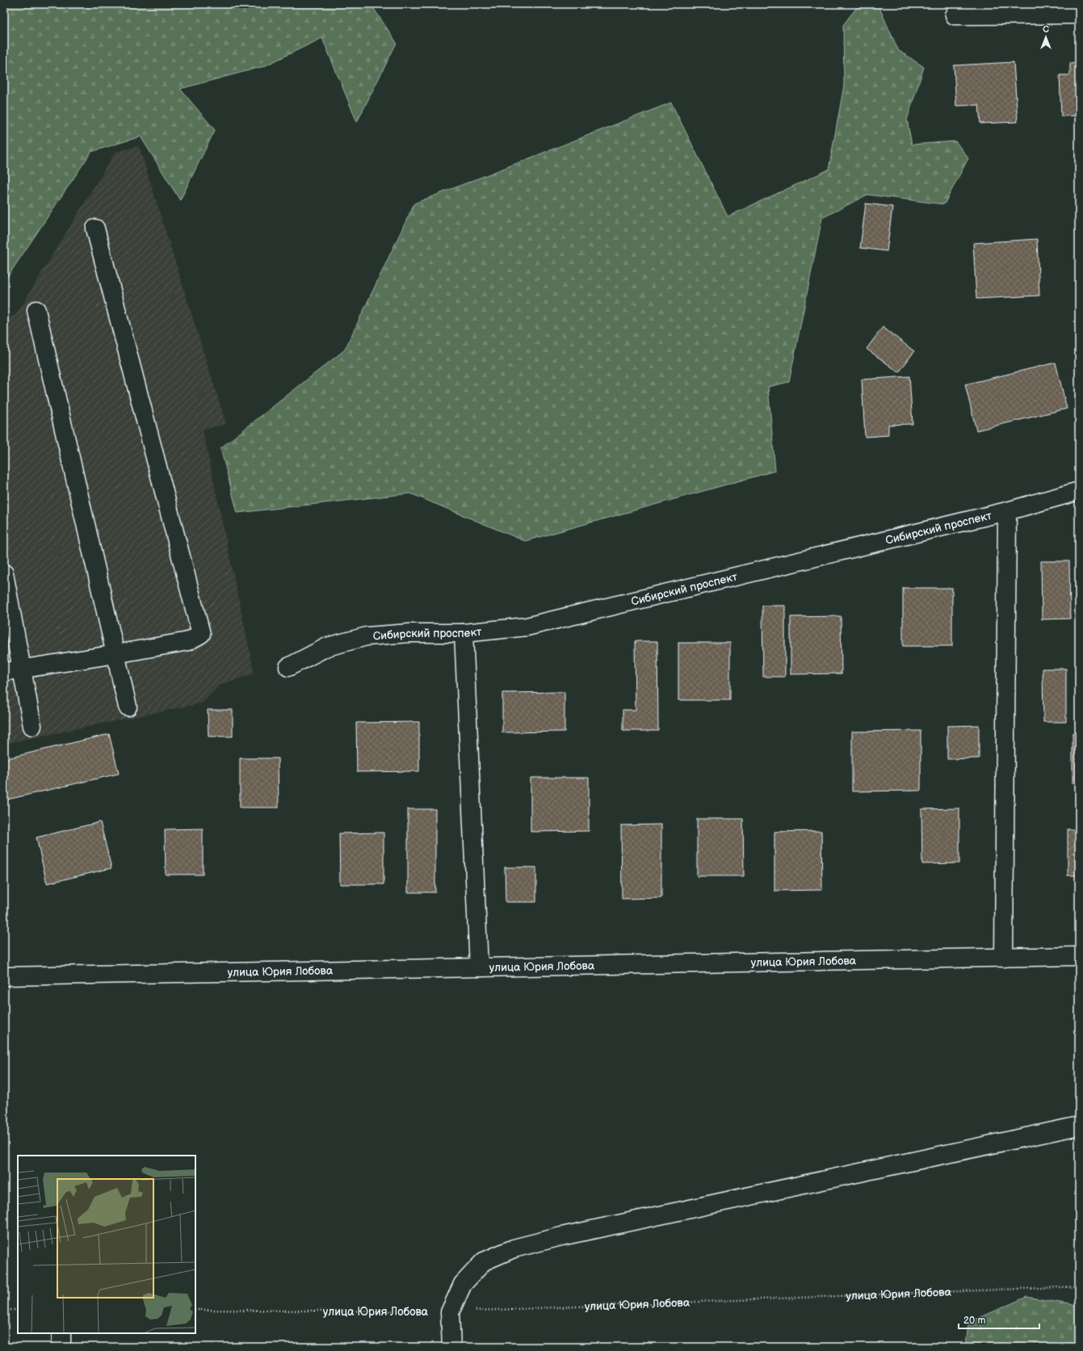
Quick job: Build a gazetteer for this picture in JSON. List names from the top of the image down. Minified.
{"streets":{"street":["Сибирский проспект","улица Юрия Лобова"]},"scale_bar":"20 m","north":"top"}
